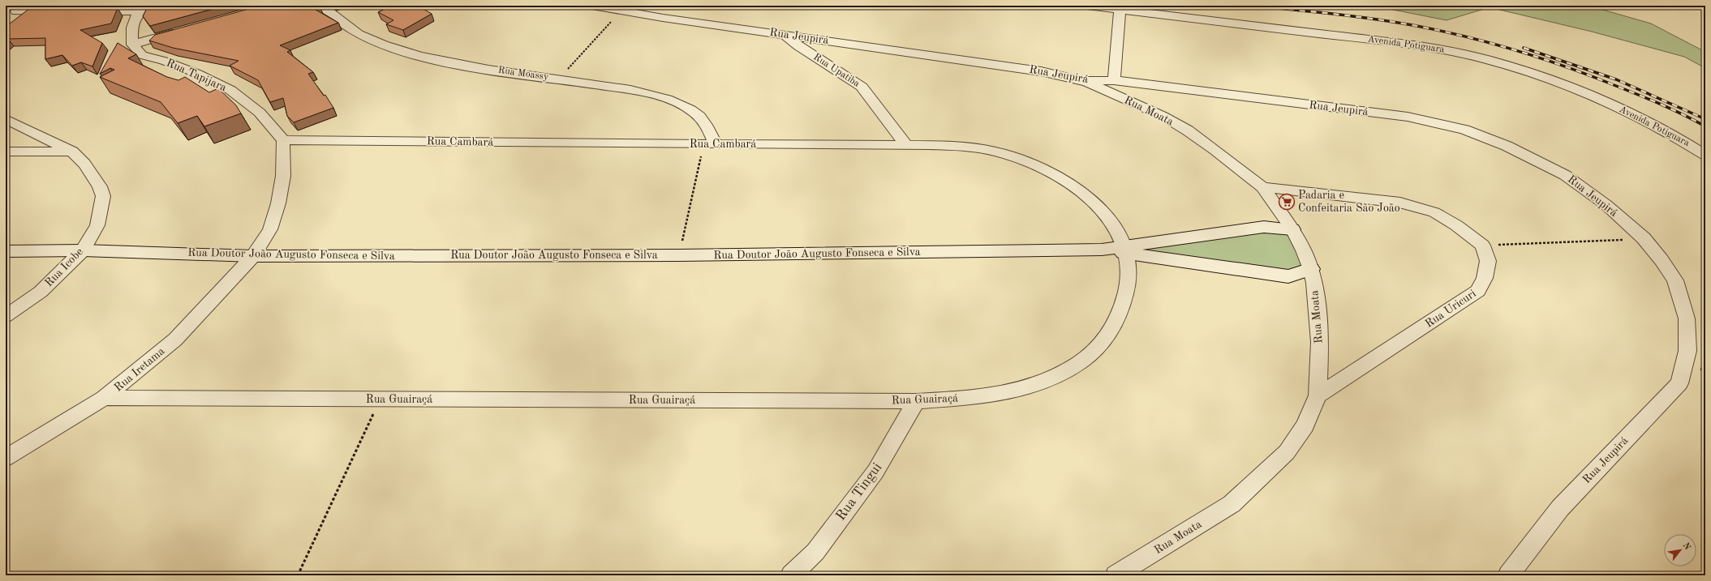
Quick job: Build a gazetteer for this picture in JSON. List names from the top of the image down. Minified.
{"streets":{"street":["Rua Jeupirá","Avenida Potiguara","Rua Upatiba","Rua Moassy","Rua Tapijara","Rua Moata","Rua Cambará","Rua Doutor João Augusto Fonseca e Silva","Rua Icobe","Rua Uricuri","Rua Iretama","Rua Guairaçá","Rua Tingui"]},"crossings":[["Rua Jeupirá","Rua Upatiba"],["Rua Jeupirá","Rua Moata"],["Rua Upatiba","Rua Cambará"],["Rua Moassy","Rua Cambará"],["Rua Tapijara","Rua Cambará"],["Rua Moata","Rua Doutor João Augusto Fonseca e Silva"],["Rua Moata","Rua Uricuri"],["Rua Cambará","Rua Doutor João Augusto Fonseca e Silva"],["Rua Cambará","Rua Guairaçá"],["Rua Doutor João Augusto Fonseca e Silva","Rua Icobe"],["Rua Doutor João Augusto Fonseca e Silva","Rua Iretama"],["Rua Doutor João Augusto Fonseca e Silva","Rua Guairaçá"],["Rua Iretama","Rua Guairaçá"],["Rua Guairaçá","Rua Tingui"]],"places":{"supermarket":["Padaria e Confeitaria São João"]},"north":"top right"}
